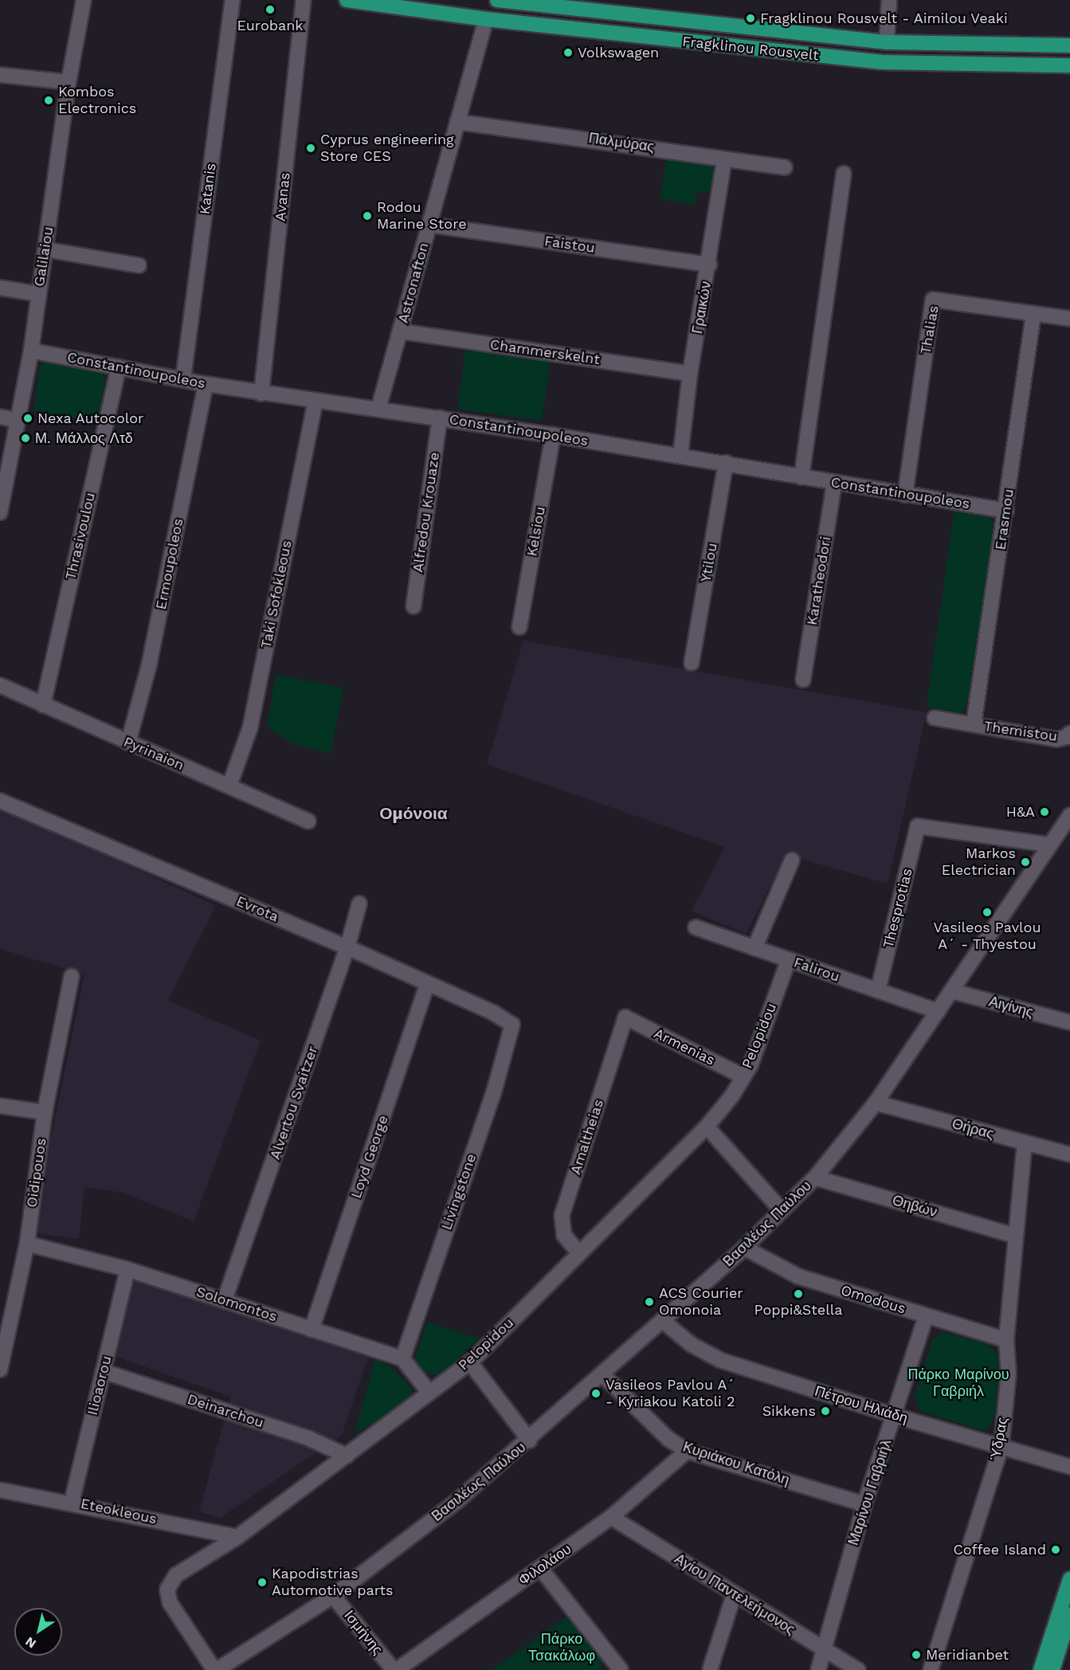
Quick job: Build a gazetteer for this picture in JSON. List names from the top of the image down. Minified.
{"streets":{"main road":["Fragklinou Rousvelt"],"street":["Παλμύρας","Katanis","Avanas","Faistou","Galilaiou","Astronafton","Γραικών","Thalias","Chammerskelnt","Constantinoupoleos","Alfredou Krouaze","Erasmou","Kelsiou","Thrasivoulou","Ytilou","Ermoupoleos","Karatheodori","Taki Sofokleous","Themistou","Pyrinaion","Thesprotias","Evrota","Falirou","Αιγίνης","Pelopidou","Armenias","Alvertou Svaitzer","Θήρας","Amaltheias","Loyd George","Oidipouos","Livingstone","Θηβών","Βασιλέως Παύλου","Omodous","Solomontos","Ilioaorou","Πέτρου Ηλιάδη","Deinarchou","Ύδρας","Κυριάκου Κατόλη","Μαρίνου Γαβριήλ","Eteokleous","Φιλολάου","Αγίου Παντελεήμονος","Ισμήνης"]},"crossings":[["Fragklinou Rousvelt","Astronafton"],["Παλμύρας","Astronafton"],["Παλμύρας","Γραικών"],["Katanis","Constantinoupoleos"],["Avanas","Constantinoupoleos"],["Faistou","Astronafton"],["Faistou","Γραικών"],["Galilaiou","Constantinoupoleos"],["Astronafton","Chammerskelnt"],["Astronafton","Constantinoupoleos"],["Γραικών","Chammerskelnt"],["Γραικών","Constantinoupoleos"],["Thalias","Constantinoupoleos"],["Thalias","Erasmou"],["Constantinoupoleos","Alfredou Krouaze"],["Constantinoupoleos","Erasmou"],["Constantinoupoleos","Kelsiou"],["Constantinoupoleos","Thrasivoulou"],["Constantinoupoleos","Ytilou"],["Constantinoupoleos","Ermoupoleos"],["Constantinoupoleos","Karatheodori"],["Constantinoupoleos","Taki Sofokleous"],["Erasmou","Themistou"],["Thrasivoulou","Pyrinaion"],["Ermoupoleos","Pyrinaion"],["Taki Sofokleous","Pyrinaion"],["Thesprotias","Falirou"],["Thesprotias","Βασιλέως Παύλου"],["Evrota","Alvertou Svaitzer"],["Evrota","Loyd George"],["Evrota","Livingstone"],["Falirou","Pelopidou"],["Falirou","Βασιλέως Παύλου"],["Αιγίνης","Βασιλέως Παύλου"],["Pelopidou","Armenias"],["Pelopidou","Amaltheias"],["Pelopidou","Βασιλέως Παύλου"],["Pelopidou","Deinarchou"],["Pelopidou","Eteokleous"],["Armenias","Amaltheias"],["Alvertou Svaitzer","Solomontos"],["Θήρας","Βασιλέως Παύλου"],["Θήρας","Ύδρας"],["Loyd George","Solomontos"],["Oidipouos","Solomontos"],["Livingstone","Solomontos"],["Θηβών","Βασιλέως Παύλου"],["Θηβών","Ύδρας"],["Βασιλέως Παύλου","Omodous"],["Βασιλέως Παύλου","Πέτρου Ηλιάδη"],["Βασιλέως Παύλου","Κυριάκου Κατόλη"],["Βασιλέως Παύλου","Ισμήνης"],["Omodous","Ύδρας"],["Omodous","Μαρίνου Γαβριήλ"],["Solomontos","Ilioaorou"],["Ilioaorou","Deinarchou"],["Ilioaorou","Eteokleous"],["Πέτρου Ηλιάδη","Ύδρας"],["Πέτρου Ηλιάδη","Μαρίνου Γαβριήλ"],["Κυριάκου Κατόλη","Μαρίνου Γαβριήλ"],["Κυριάκου Κατόλη","Φιλολάου"],["Μαρίνου Γαβριήλ","Αγίου Παντελεήμονος"],["Φιλολάου","Αγίου Παντελεήμονος"],["Φιλολάου","Ισμήνης"]],"districts":["Ομόνοια"],"parks":["Πάρκο Μαρίνου Γαβριήλ","Πάρκο Τσακάλωφ"],"places":["Eurobank","Fragklinou Rousvelt - Aimilou Veaki","Volkswagen","Kombos Electronics","Cyprus engineering Store CES","Rodou Marine Store","Nexa Autocolor","Μ. Μάλλος Λτδ","H&A","Markos Electrician","Vasileos Pavlou A´ - Thyestou","Poppi&Stella","ACS Courier Omonoia","Vasileos Pavlou A´ - Kyriakou Katoli 2","Sikkens","Coffee Island","Kapodistrias Automotive parts","Meridianbet"],"north":"bottom left"}
